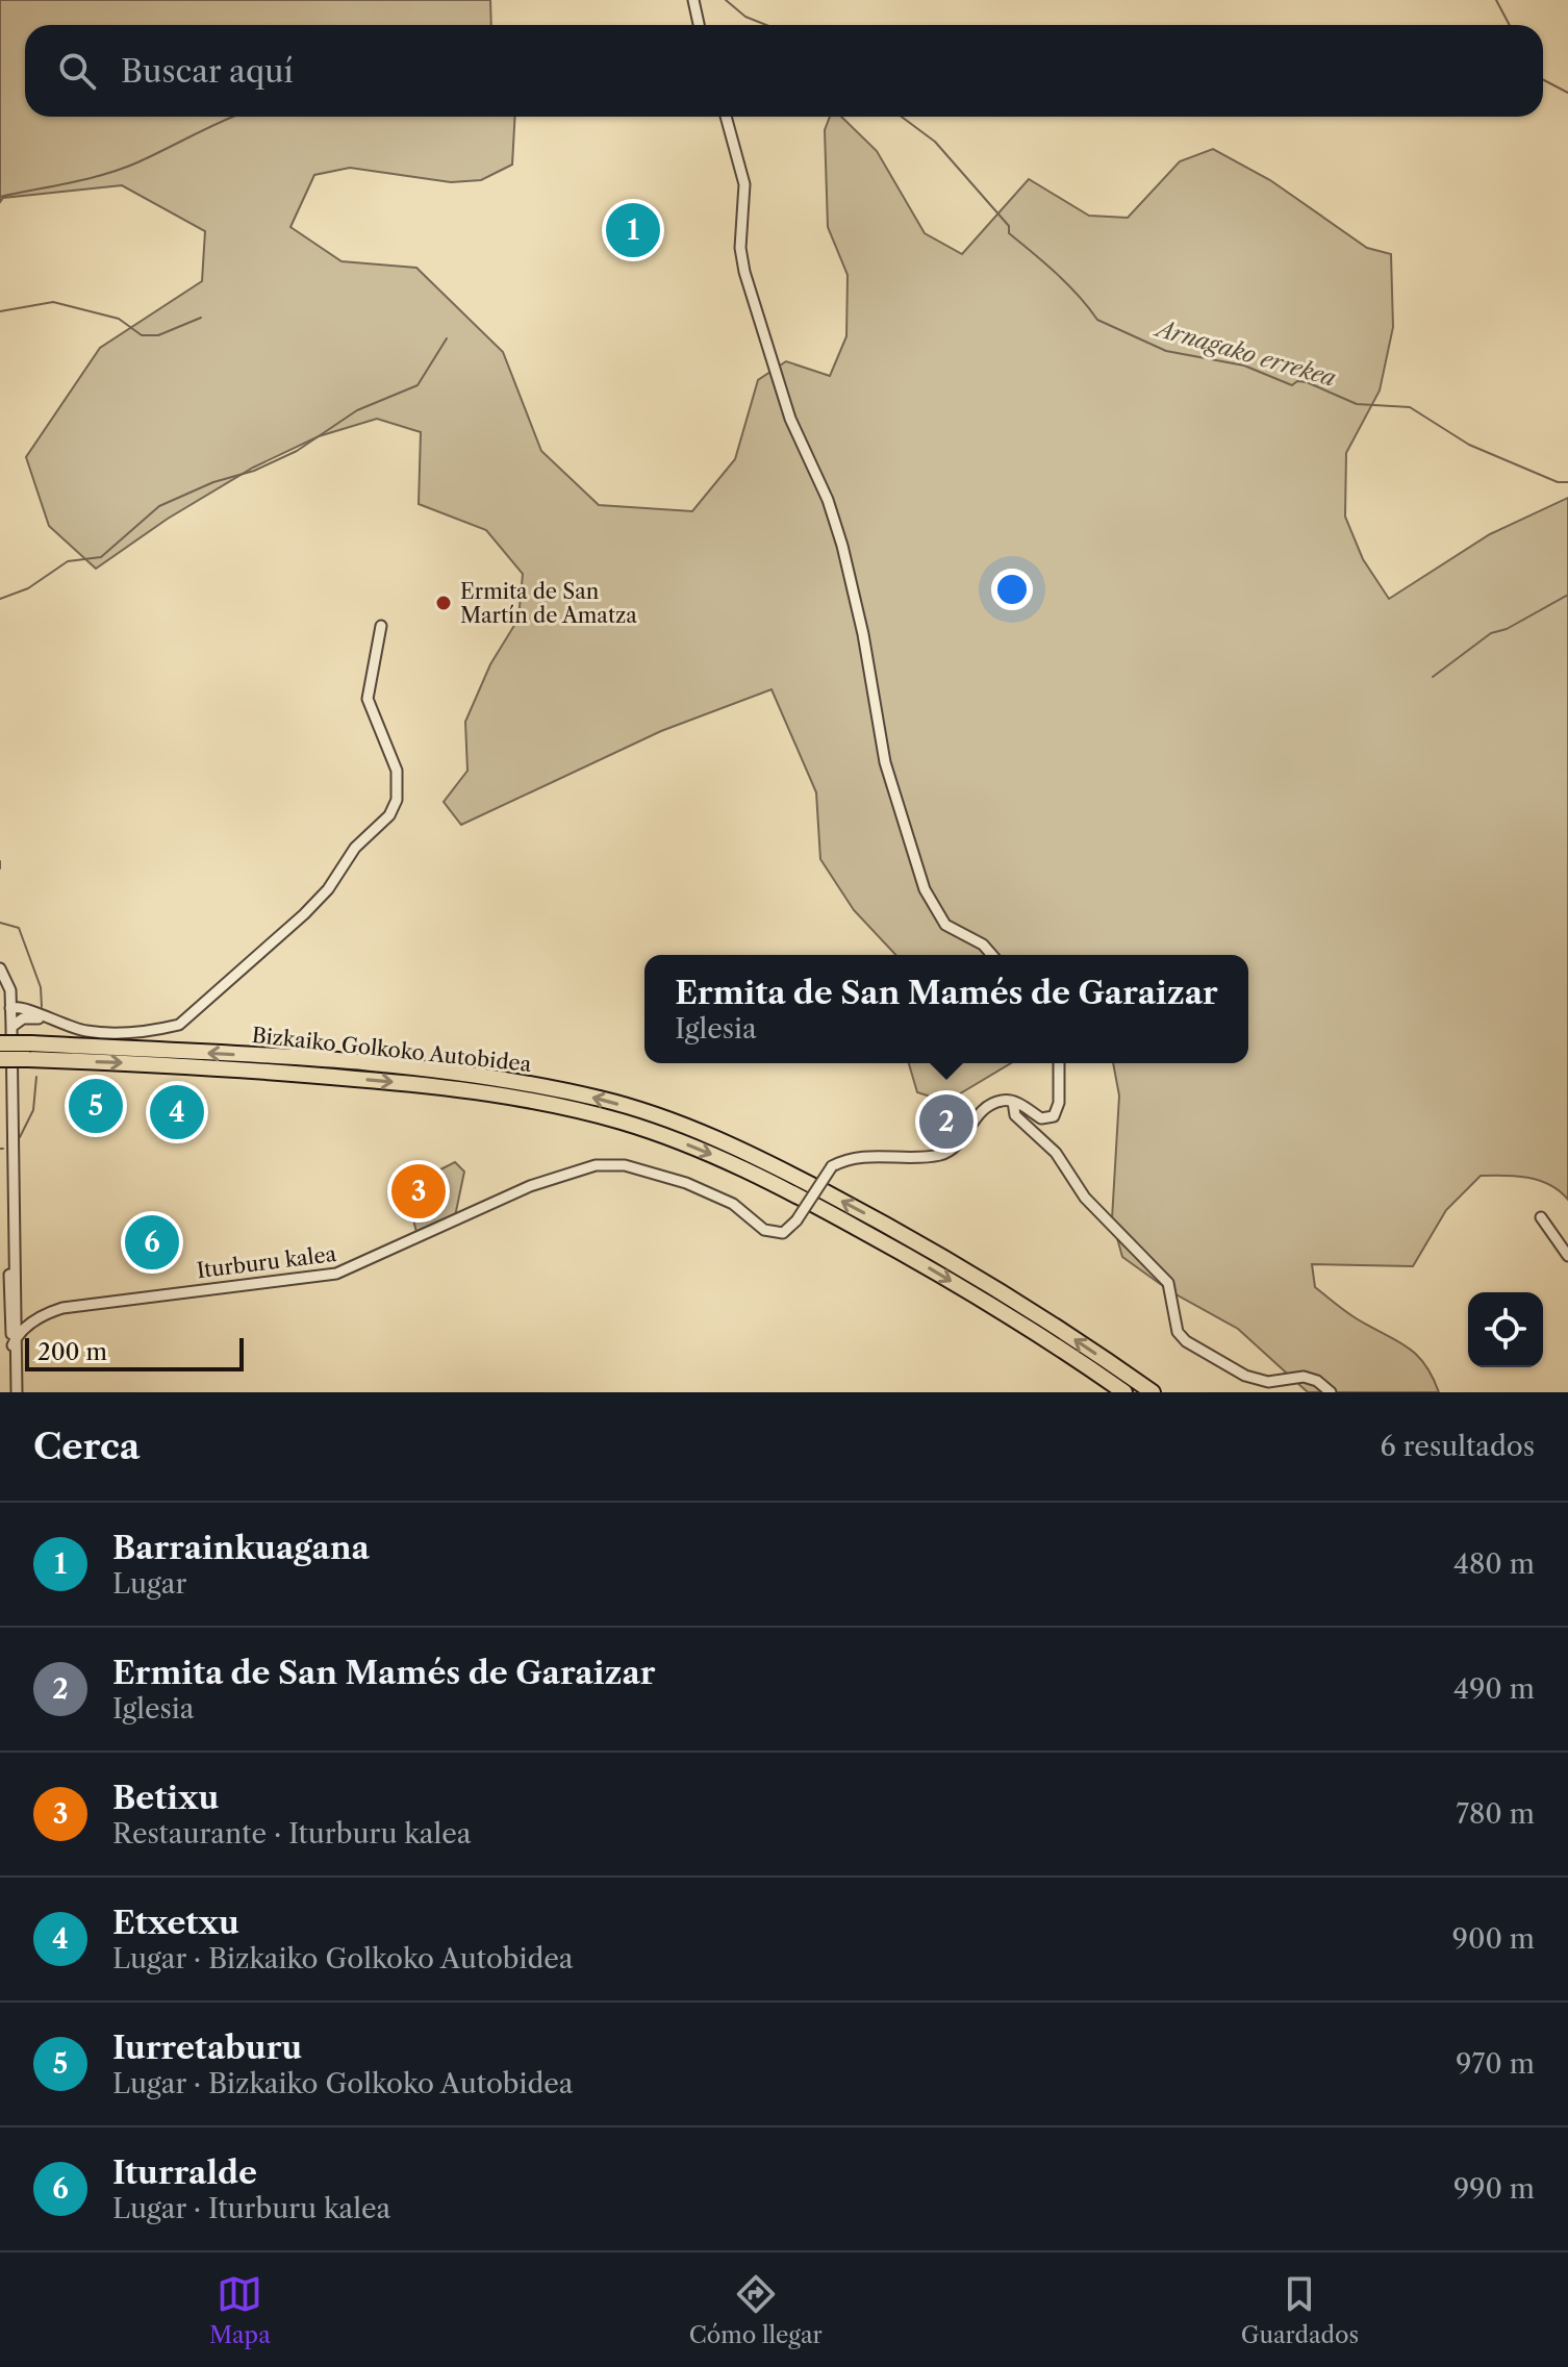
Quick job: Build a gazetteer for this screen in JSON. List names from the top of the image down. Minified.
{"streets":{"highway":["Bizkaiko Golkoko Autobidea"],"street":["Iturburu kalea"]},"water":["Arnagako errekea"],"places":["Ermita de San Martín de Amatza"],"scale_bar":"200 m","page":{"search":"Buscar aquí","pins":["1","5","4","2","3","6"],"popup":["Ermita de San Mamés de Garaizar","Iglesia"],"scale":"200 m","heading":["Cerca","6 resultados"],"list":[{"mark":"1","name":"Barrainkuagana","note":"Lugar","value":"480 m"},{"mark":"2","name":"Ermita de San Mamés de Garaizar","note":"Iglesia","value":"490 m"},{"mark":"3","name":"Betixu","note":"Restaurante · Iturburu kalea","value":"780 m"},{"mark":"4","name":"Etxetxu","note":"Lugar · Bizkaiko Golkoko Autobidea","value":"900 m"},{"mark":"5","name":"Iurretaburu","note":"Lugar · Bizkaiko Golkoko Autobidea","value":"970 m"},{"mark":"6","name":"Iturralde","note":"Lugar · Iturburu kalea","value":"990 m"}],"nav":["Mapa","Cómo llegar","Guardados"]}}
